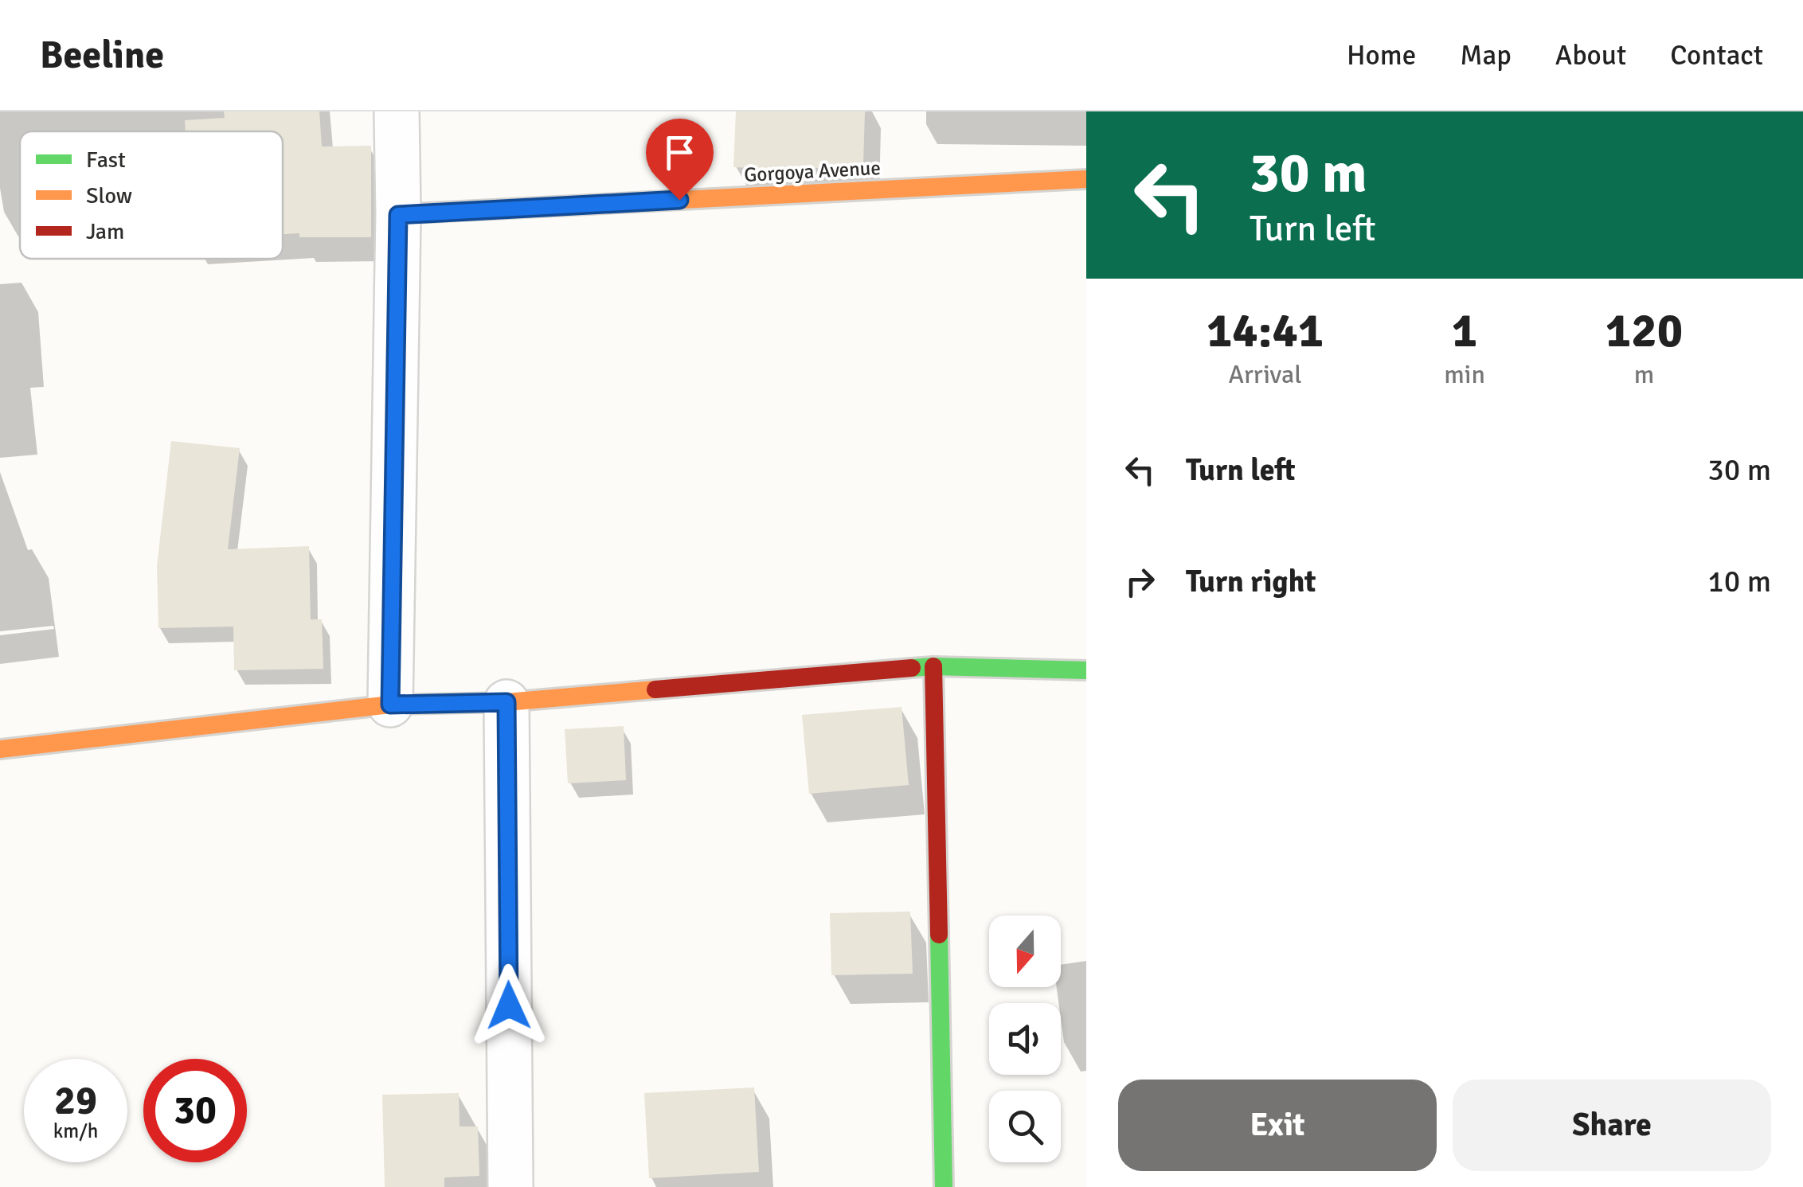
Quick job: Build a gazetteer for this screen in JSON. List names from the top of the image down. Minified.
{"streets":{"street":["Gorgoya Avenue"]},"legend":["Fast","Slow","Jam"],"north":"bottom","page":{"header":"Beeline","nav":["Home","Map","About","Contact"],"turn":["30 m","Turn left"],"eta":["14:41","Arrival","1","min","120","m"],"list":[{"name":"Turn left","value":"30 m"},{"name":"Turn right","value":"10 m"}],"speed":"29 km/h","limit":"30","buttons":["Exit","Share"]}}
